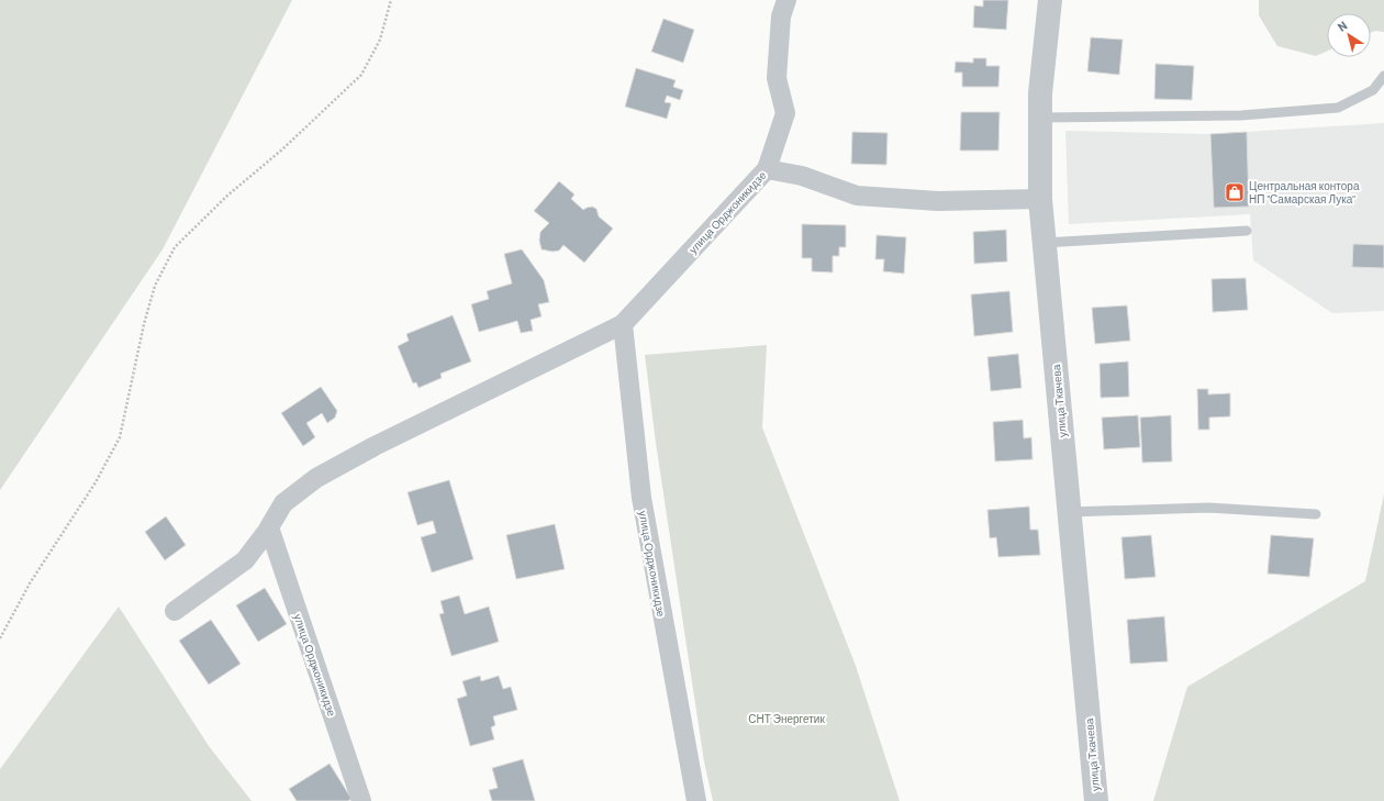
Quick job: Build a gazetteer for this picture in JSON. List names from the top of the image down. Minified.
{"streets":{"street":["улица Орджоникидзе","улица Ткачева"]},"parks":["СНТ Энергетик"],"places":{"shop":["Центральная контора НП \"Самарская Лука\""]},"north":"top left"}
